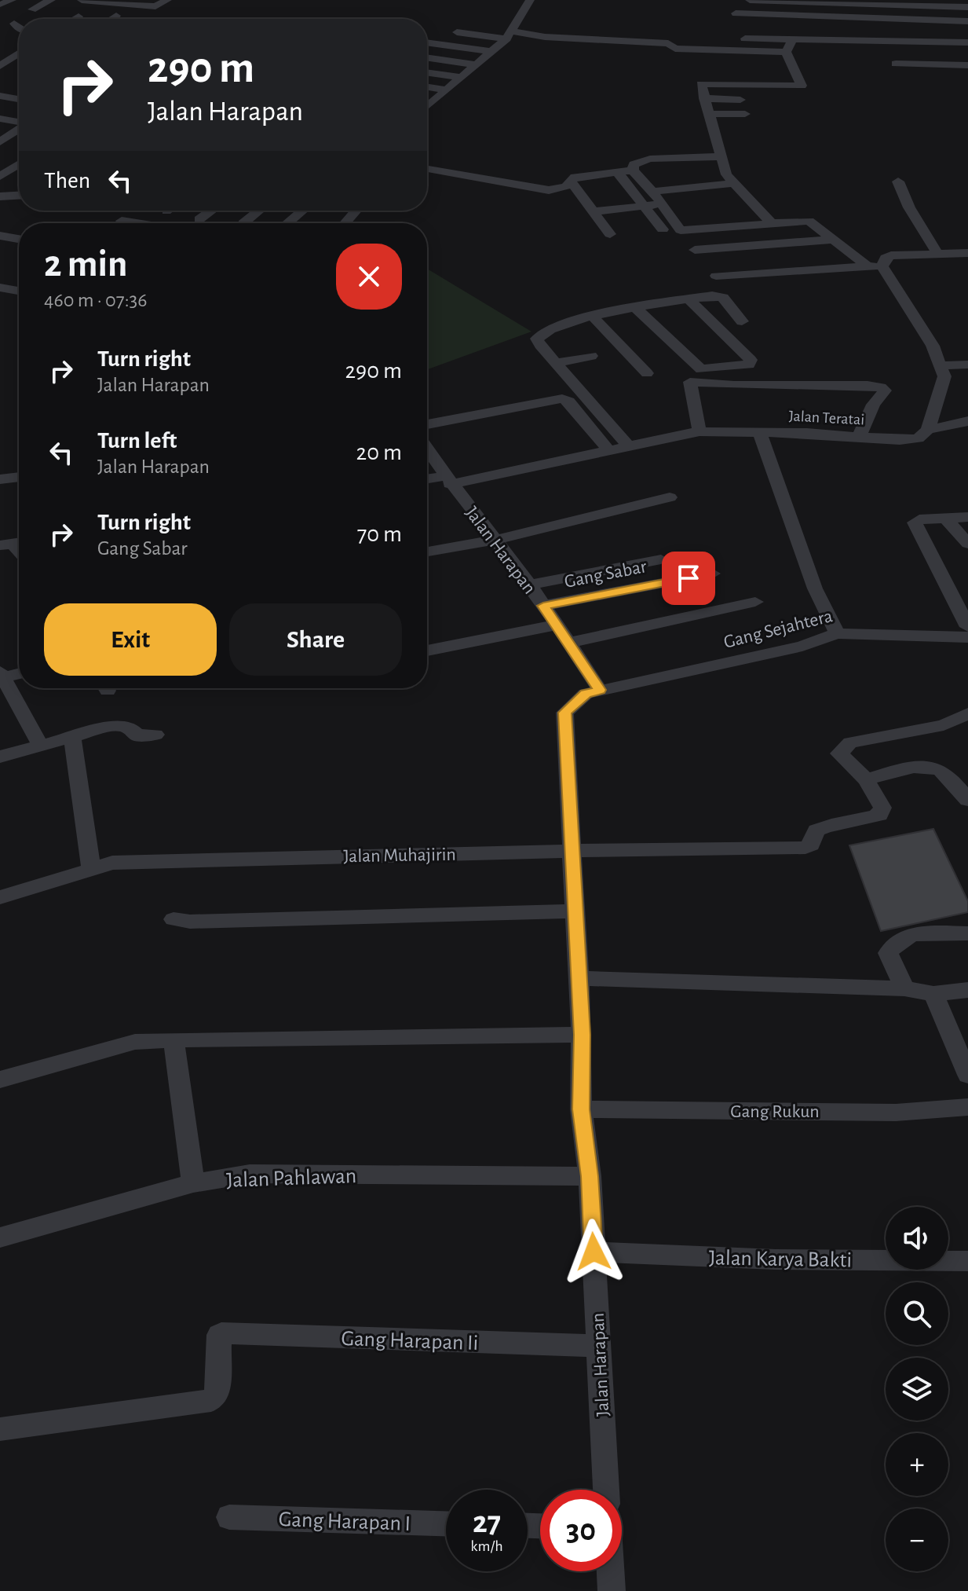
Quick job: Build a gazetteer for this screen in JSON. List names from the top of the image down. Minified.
{"streets":{"street":["Jalan Teratai","Jalan Harapan","Gang Sabar","Gang Sejahtera","Jalan Muhajirin","Gang Rukun","Jalan Pahlawan","Jalan Karya Bakti","Gang Harapan Ii","Gang Harapan I"]},"crossings":[["Jalan Teratai","Jalan Harapan"],["Jalan Harapan","Gang Sabar"],["Jalan Harapan","Gang Sejahtera"],["Jalan Harapan","Jalan Muhajirin"],["Jalan Harapan","Gang Rukun"],["Jalan Harapan","Jalan Pahlawan"],["Jalan Harapan","Jalan Karya Bakti"],["Jalan Harapan","Gang Harapan Ii"]],"page":{"turn":["290 m","Jalan Harapan"],"then":"Then","heading":["2 min","460 m · 07:36"],"list":[{"name":"Turn right","note":"Jalan Harapan","value":"290 m"},{"name":"Turn left","note":"Jalan Harapan","value":"20 m"},{"name":"Turn right","note":"Gang Sabar","value":"70 m"}],"buttons":["Exit","Share"],"map_buttons":["+","−"],"speed":"27 km/h","limit":"30"}}
